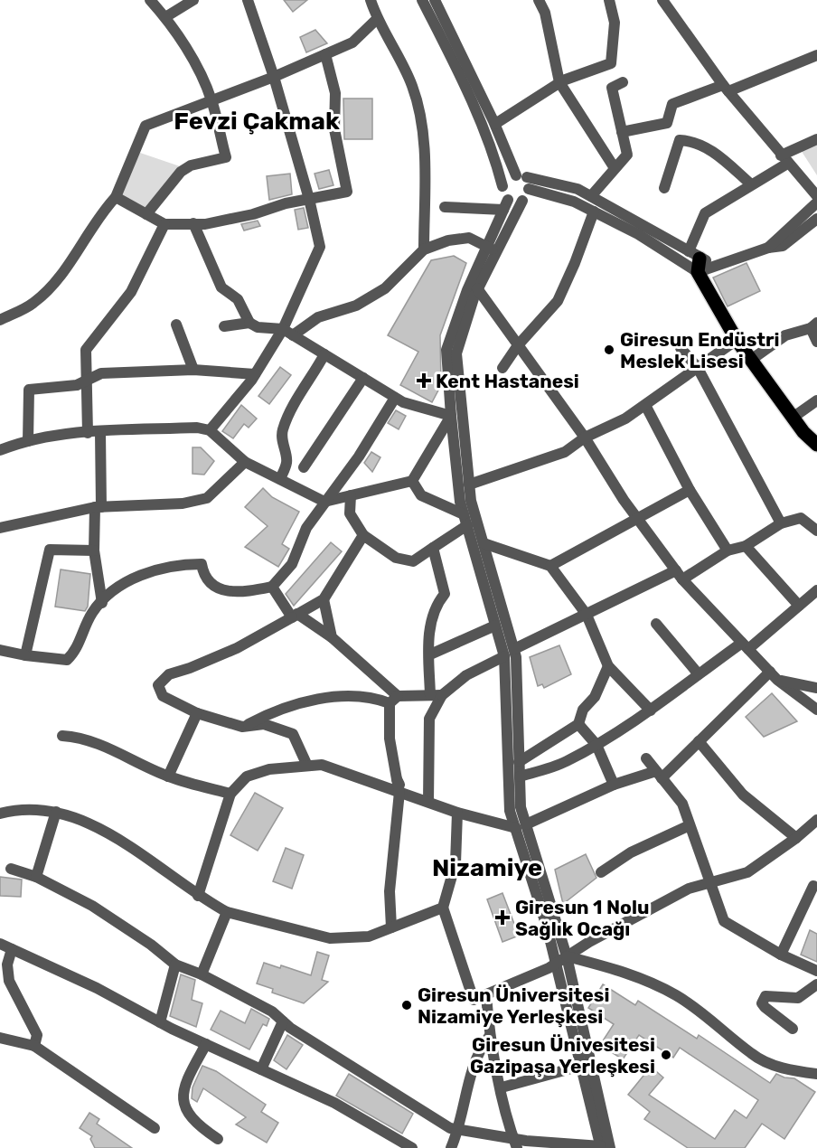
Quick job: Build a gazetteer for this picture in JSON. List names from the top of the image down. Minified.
{"districts":["Fevzi Çakmak","Nizamiye"],"places":{"other":["Giresun Endüstri Meslek Lisesi","Giresun Üniversitesi Nizamiye Yerleşkesi","Giresun Ünivesitesi Gazipaşa Yerleşkesi"],"health":["Kent Hastanesi","Giresun 1 Nolu Sağlık Ocağı"]}}
